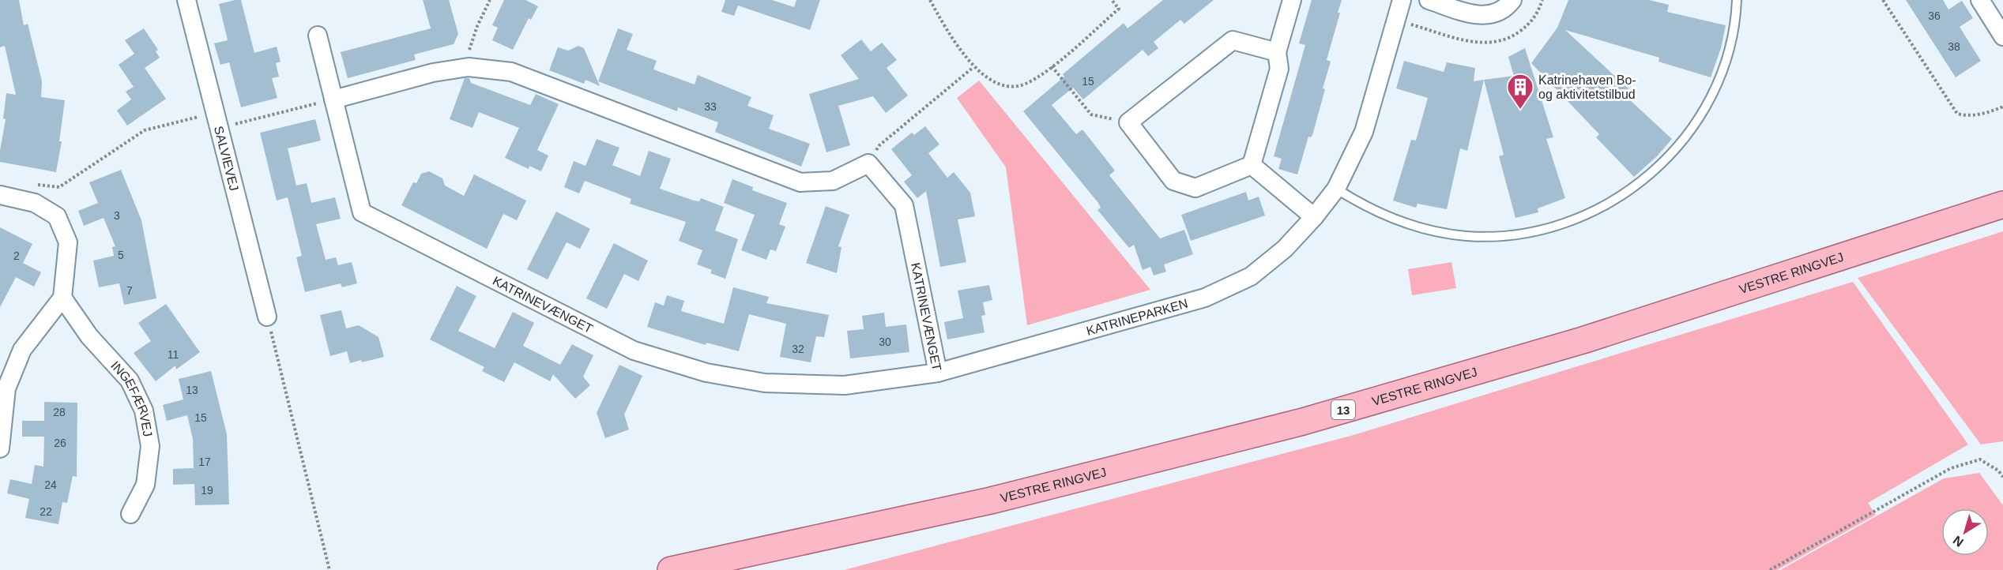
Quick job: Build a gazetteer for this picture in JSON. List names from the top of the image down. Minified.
{"streets":{"main road":["VESTRE RINGVEJ","13"],"street":["SALVIEVEJ","KATRINEVÆNGET","KATRINEPARKEN","INGEFÆRVEJ"]},"crossings":[["KATRINEVÆNGET","KATRINEPARKEN"]],"places":{"building":["Katrinehaven Bo- og aktivitetstilbud"]},"house_numbers":["36","38","15","33","3","5","2","7","30","32","11","13","28","15","26","17","24","19","22"],"north":"bottom left"}
